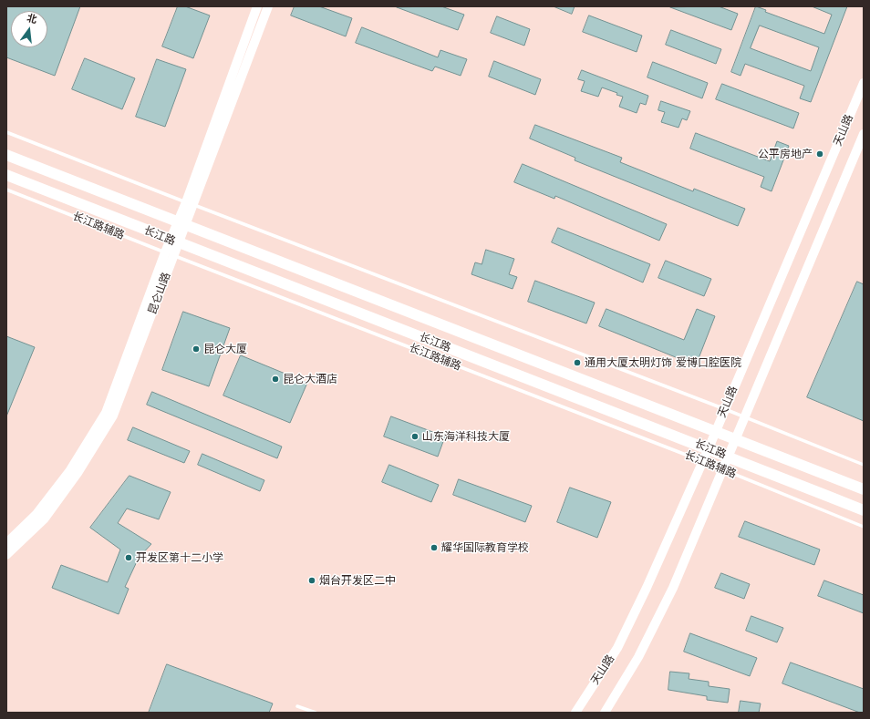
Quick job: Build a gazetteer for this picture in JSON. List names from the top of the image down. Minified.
{"streets":{"main road":["长江路"],"street":["天山路","昆仑山路"],"lane":["长江路辅路"]},"crossings":[["天山路","长江路辅路"],["天山路","长江路"],["长江路辅路","昆仑山路"],["长江路","昆仑山路"]],"places":["公平房地产","昆仑大厦","通用大厦太明灯饰 爱博口腔医院","昆仑大酒店","山东海洋科技大厦","耀华国际教育学校","开发区第十二小学","烟台开发区二中"],"north":"top"}
